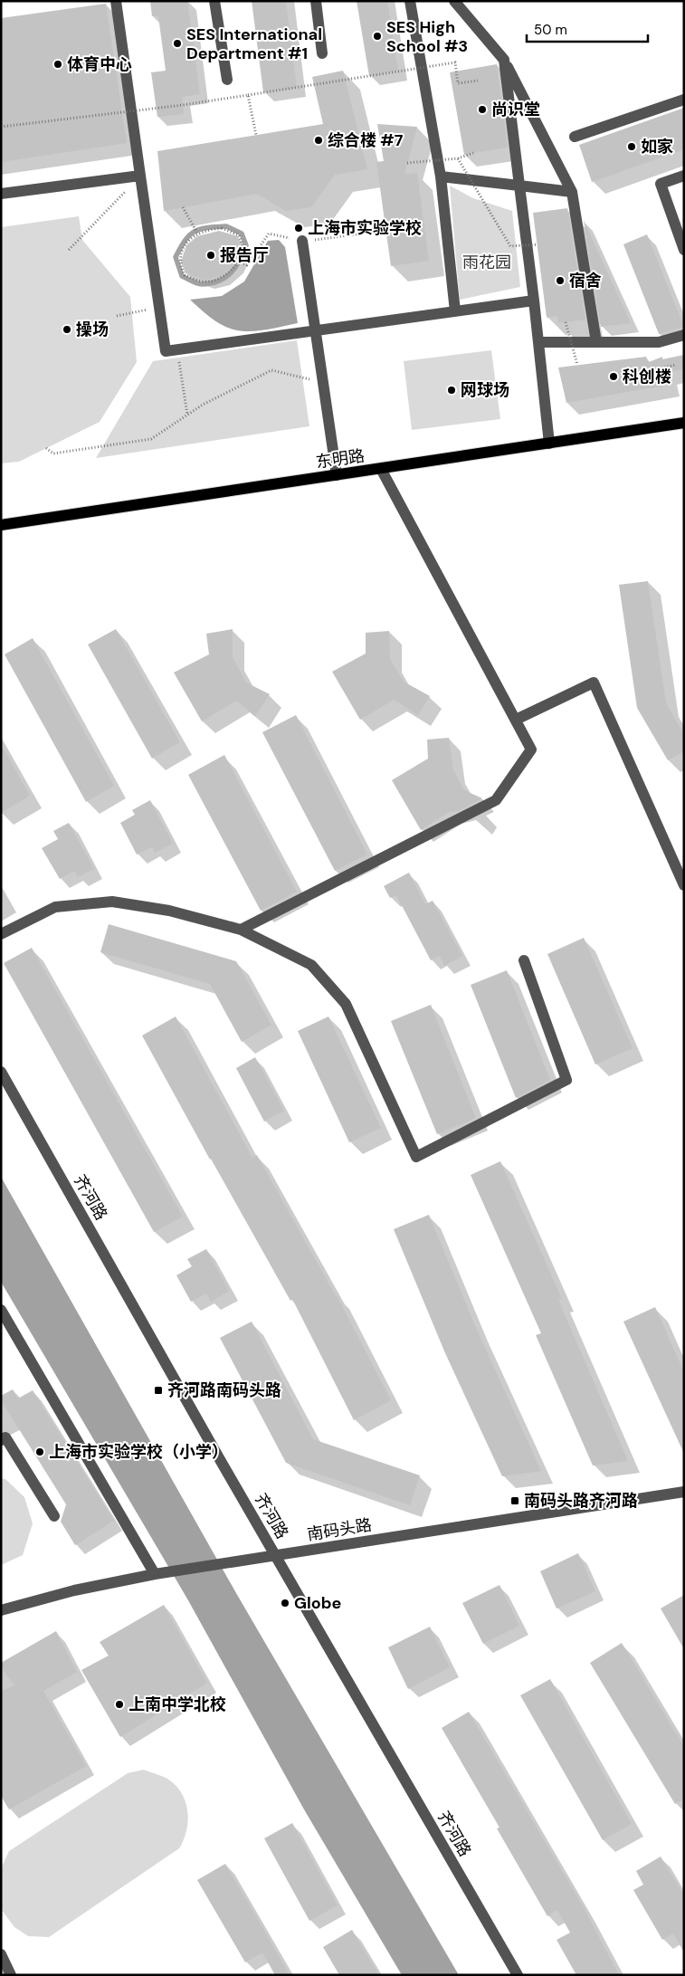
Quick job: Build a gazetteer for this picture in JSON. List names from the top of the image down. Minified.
{"streets":{"main road":["东明路"],"street":["齐河路","南码头路"]},"crossings":[["齐河路","南码头路"]],"parks":["雨花园"],"places":{"other":["SES High School #3","SES International Department #1","体育中心","尚识堂","综合楼 #7","如家","上海市实验学校","报告厅","宿舍","操场","科创楼","网球场","上海市实验学校（小学）","Globe","上南中学北校"],"transit":["齐河路南码头路","南码头路齐河路"]},"scale_bar":"50 m"}
